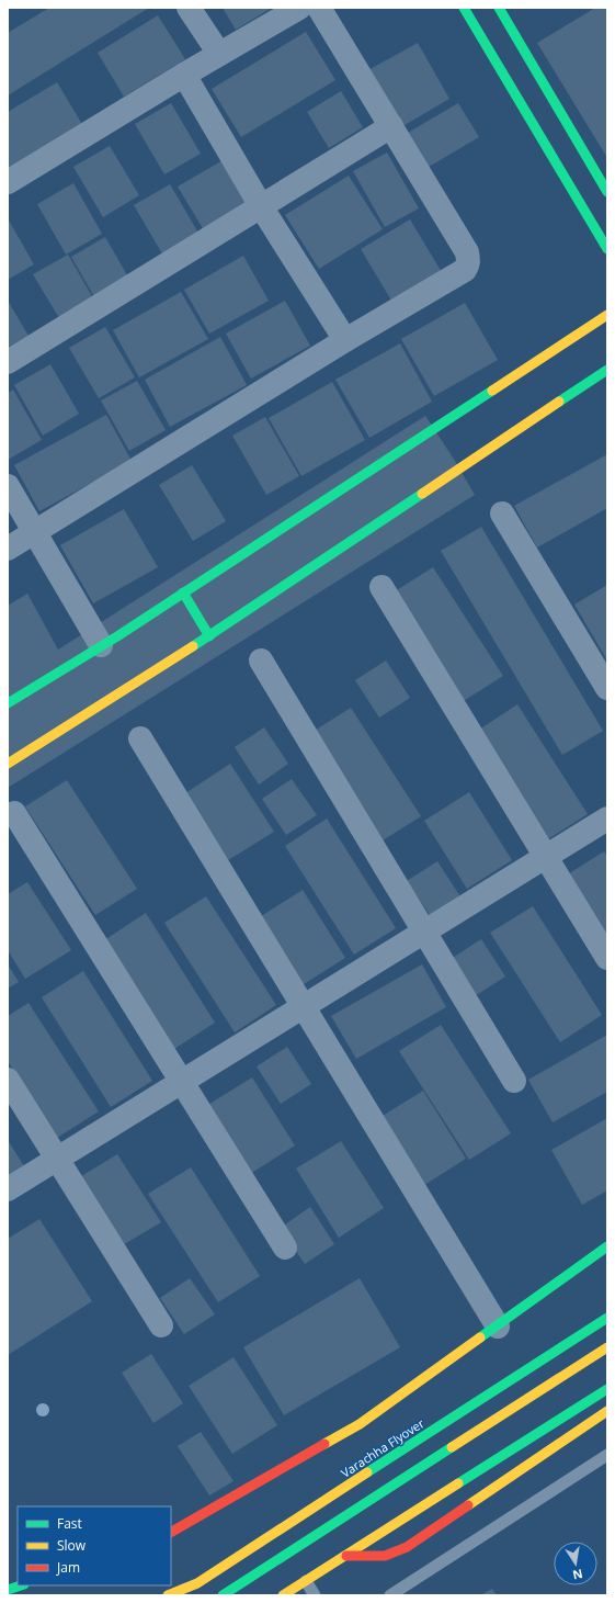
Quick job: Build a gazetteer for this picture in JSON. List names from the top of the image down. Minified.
{"streets":{"street":["Varachha Flyover"]},"legend":["Fast","Slow","Jam"],"north":"bottom"}
